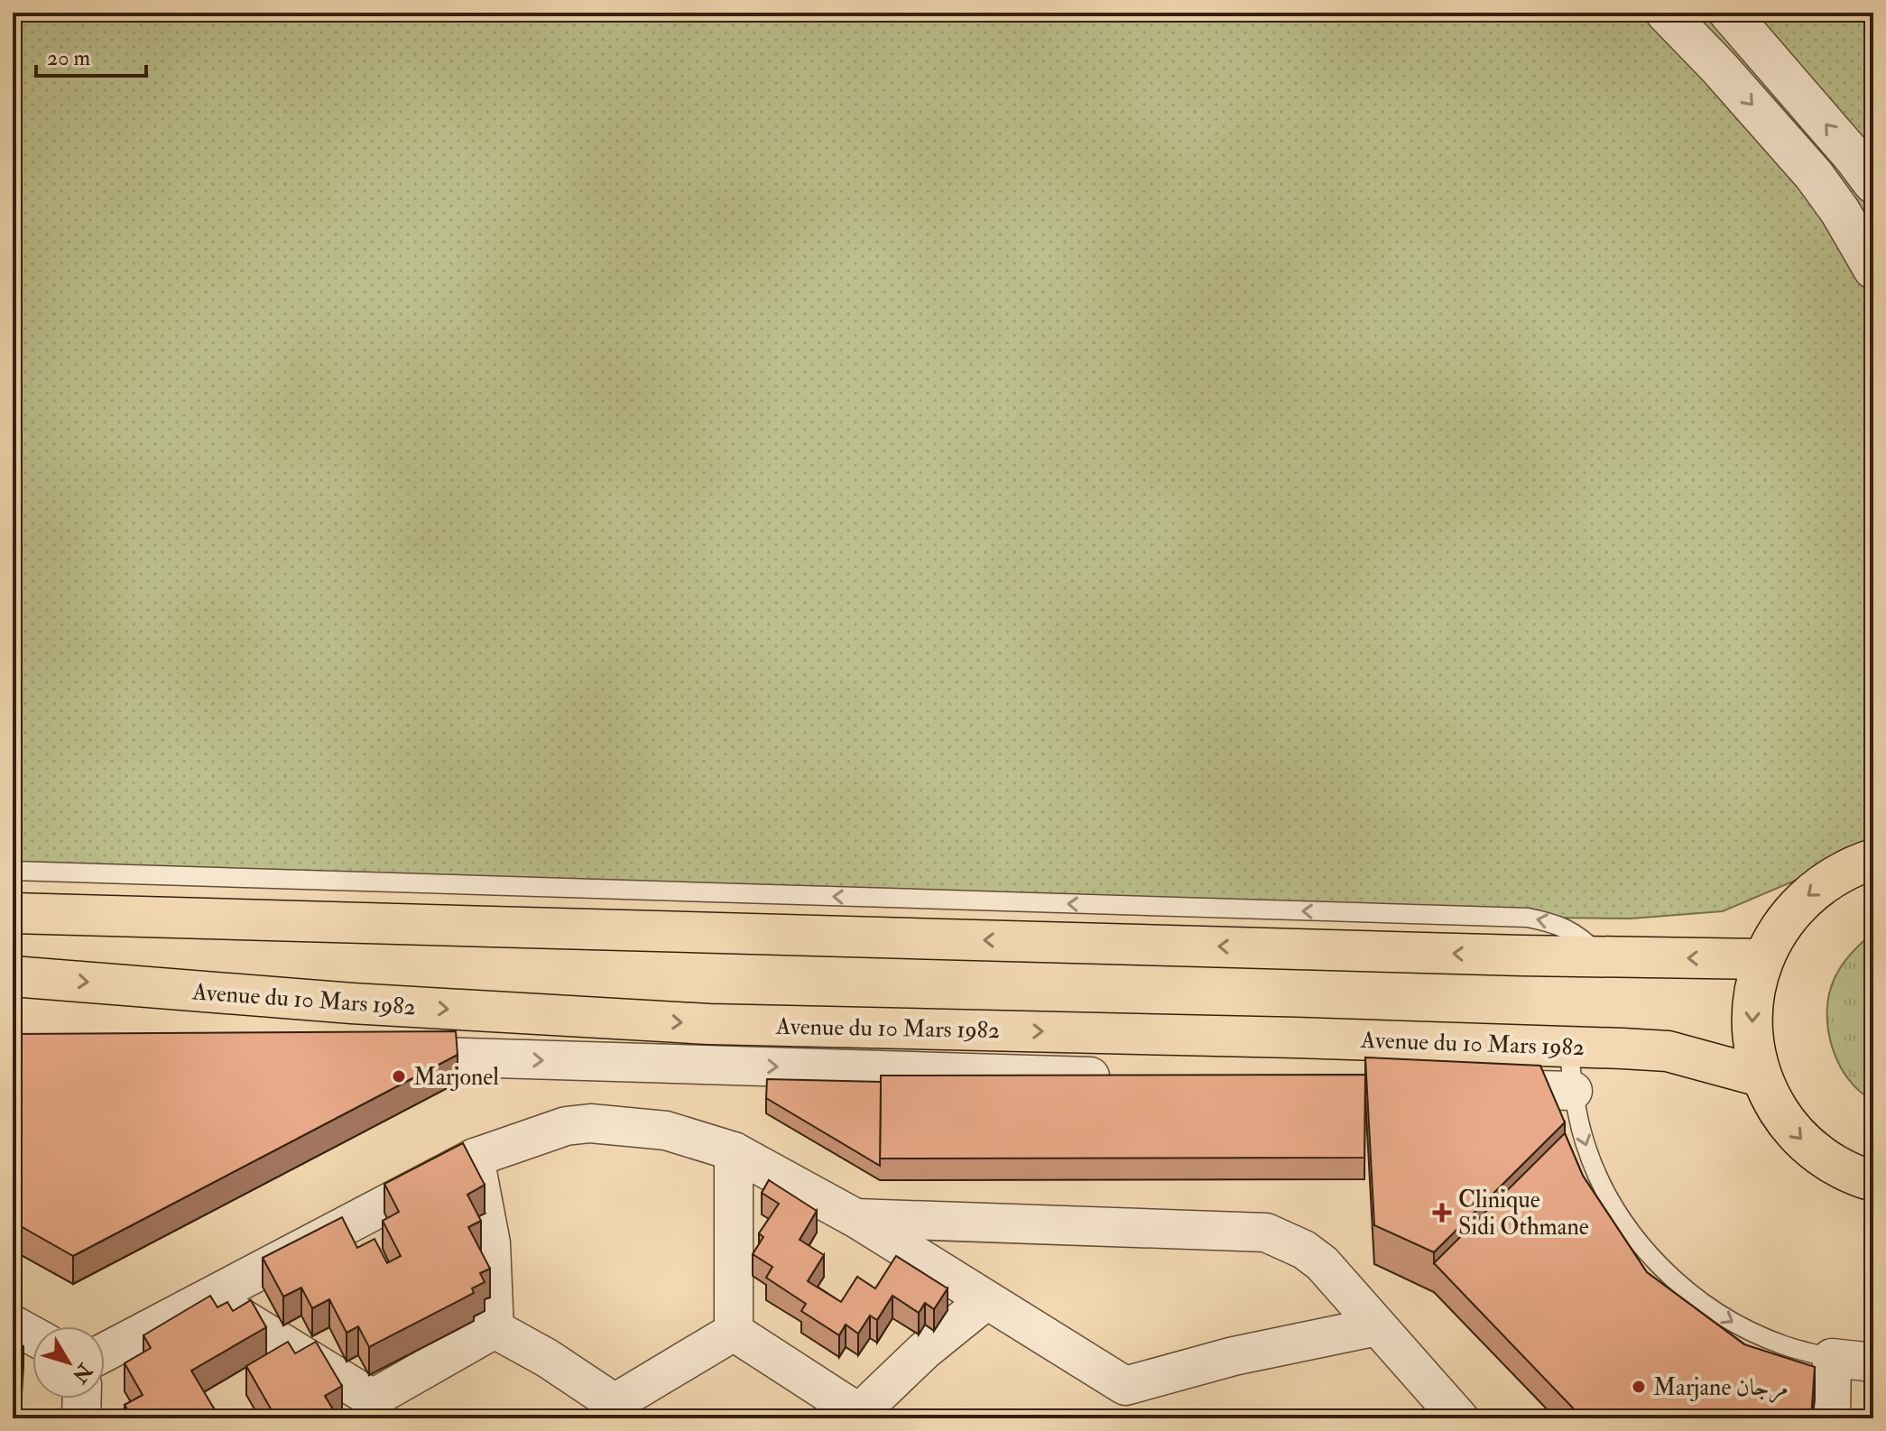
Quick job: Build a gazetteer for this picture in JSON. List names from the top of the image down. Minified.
{"streets":{"main road":["Avenue du 10 Mars 1982"]},"places":{"other":["Marjonel","Marjane مرجان"],"health":["Clinique Sidi Othmane"]},"scale_bar":"20 m","north":"bottom right"}
